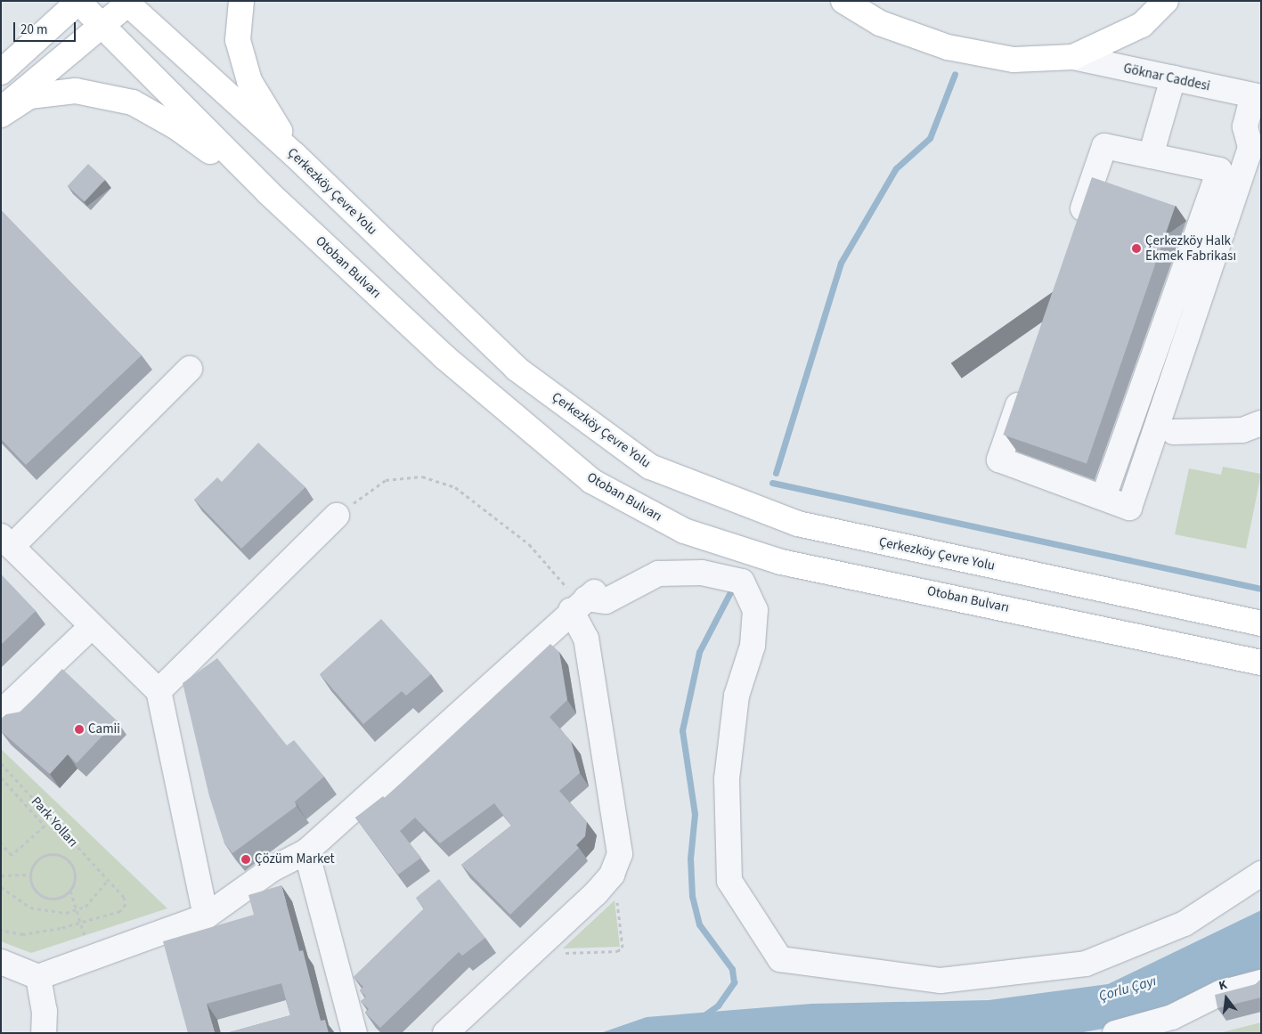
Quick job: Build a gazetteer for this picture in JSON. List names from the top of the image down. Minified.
{"streets":{"main road":["Çerkezköy Çevre Yolu","Otoban Bulvarı"],"street":["Göknar Caddesi"],"path":["Park Yolları"]},"water":["Çorlu Çayı"],"places":["Çerkezköy Halk Ekmek Fabrikası","Camii","Çözüm Market"],"scale_bar":"20 m","north":"top"}
